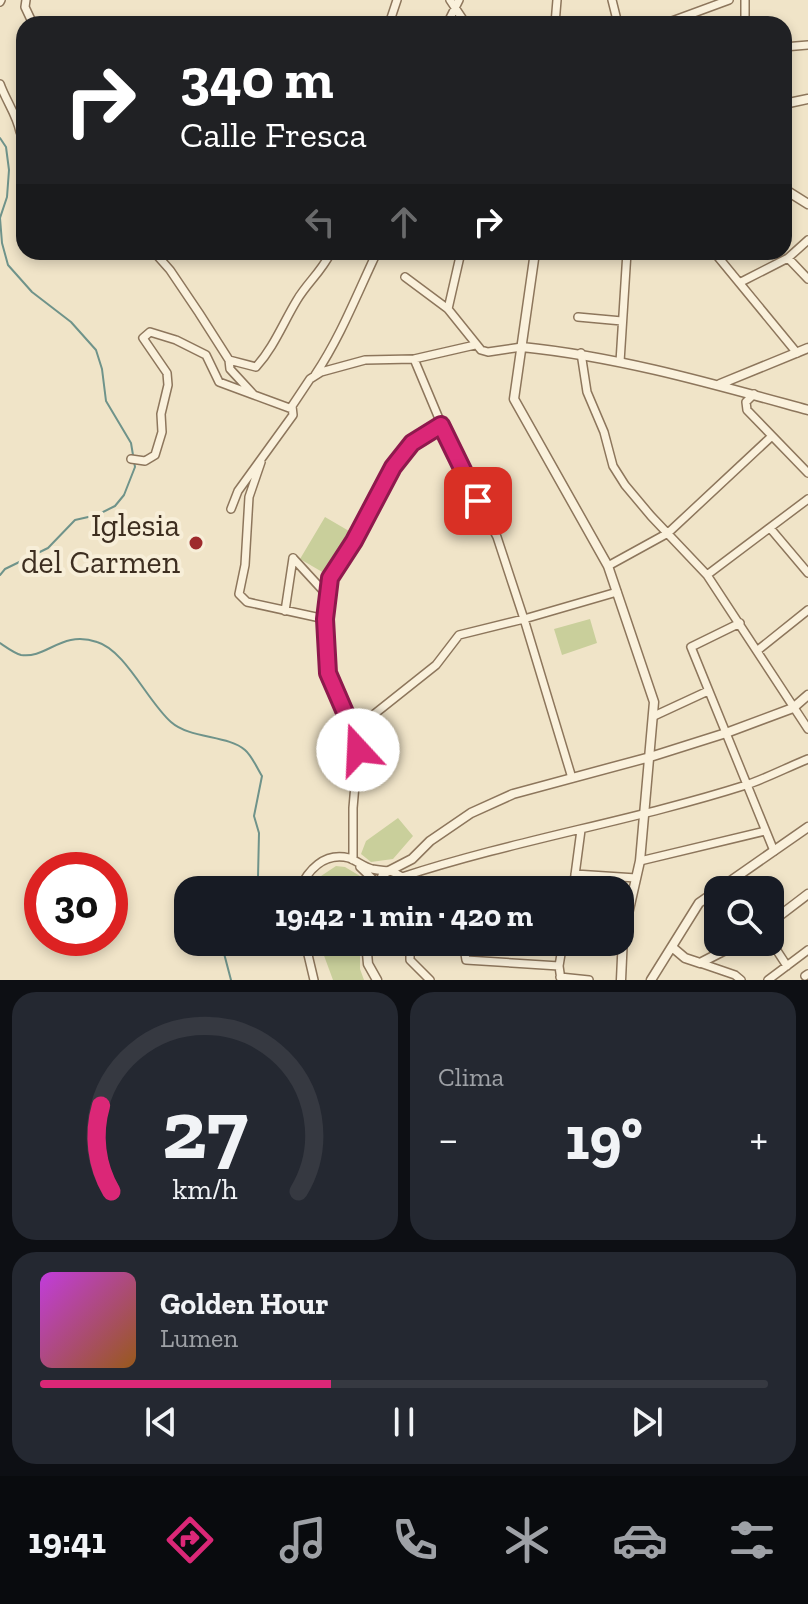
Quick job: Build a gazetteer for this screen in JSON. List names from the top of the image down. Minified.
{"places":["Iglesia del Carmen"],"page":{"turn":["340 m","Calle Fresca"],"limit":"30","trip":"19:42 · 1 min · 420 m","tile":"Clima","heat":["−","19°","+"],"song":["Golden Hour","Lumen"],"tabs":"19:41","gauge":["27","km/h"]}}
